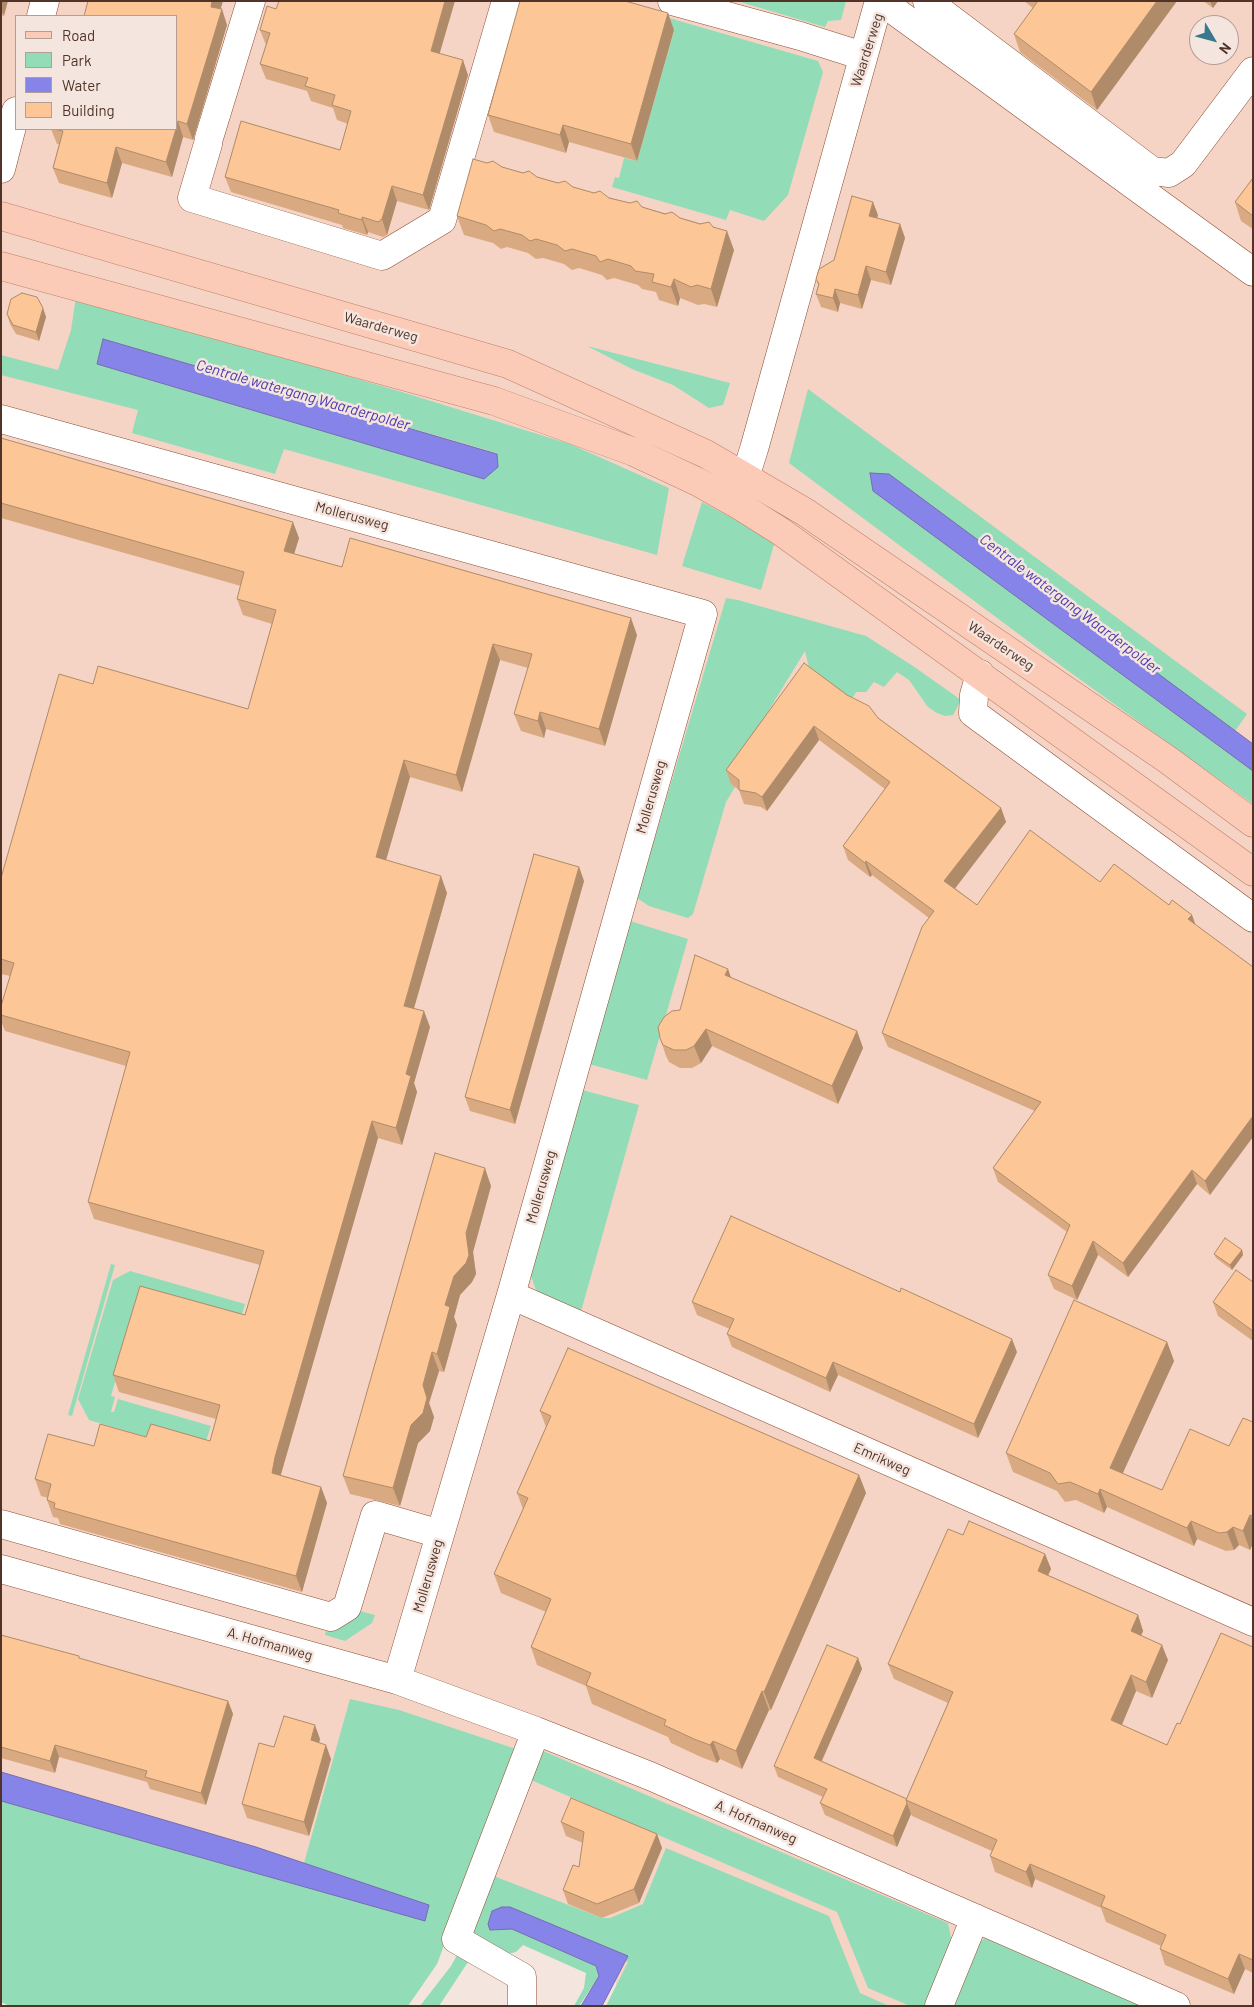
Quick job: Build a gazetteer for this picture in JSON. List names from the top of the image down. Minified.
{"streets":{"main road":["Waarderweg"],"street":["Mollerusweg","Emrikweg","A. Hofmanweg"]},"crossings":[["Mollerusweg","Emrikweg"],["Mollerusweg","A. Hofmanweg"]],"water":["Centrale watergang Waarderpolder"],"legend":["Road","Park","Water","Building"],"north":"bottom right"}
